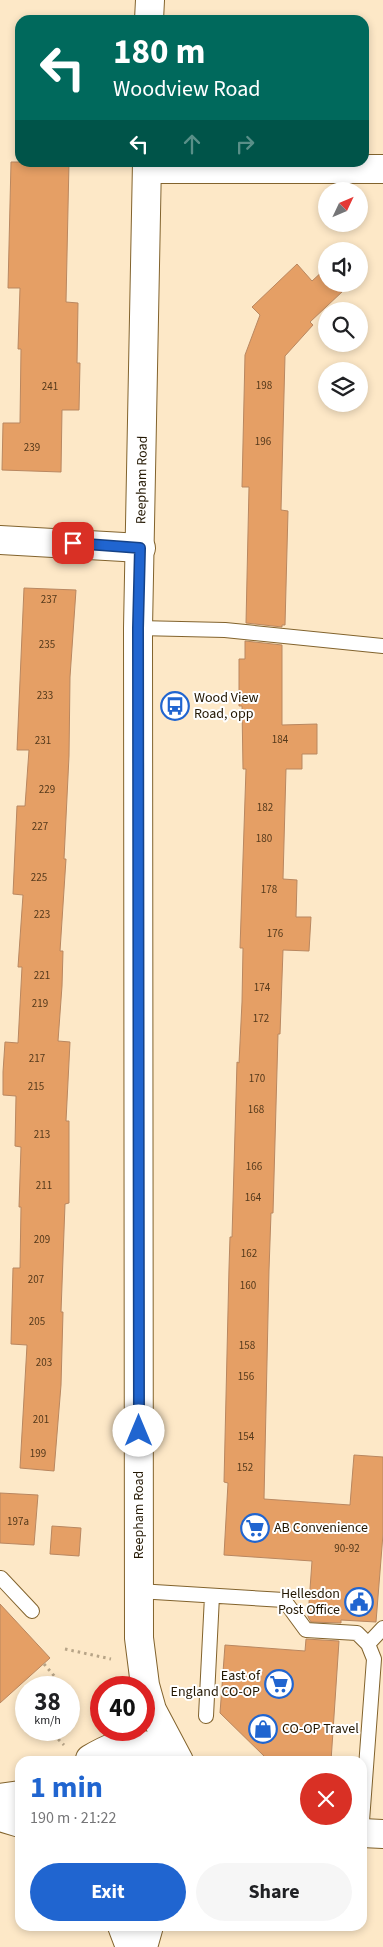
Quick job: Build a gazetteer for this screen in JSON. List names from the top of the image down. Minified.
{"streets":{"street":["Reepham Road"]},"places":{"bus stop":["Wood View Road, opp"],"supermarket":["AB Convenience","East of England CO-OP"],"public building":["Hellesdon Post Office"],"shop":["CO-OP Travel"]},"house_numbers":["198","241","196","239","237","235","233","184","231","229","182","227","180","225","178","223","176","221","174","219","172","217","170","215","168","213","166","211","164","209","162","207","160","205","158","203","156","201","154","199","152","197a","90-92"],"north":"top right","page":{"turn":["180 m","Woodview Road"],"speed":"38 km/h","limit":"40","heading":["1 min","190 m · 21:22"],"buttons":["Exit","Share"]}}
